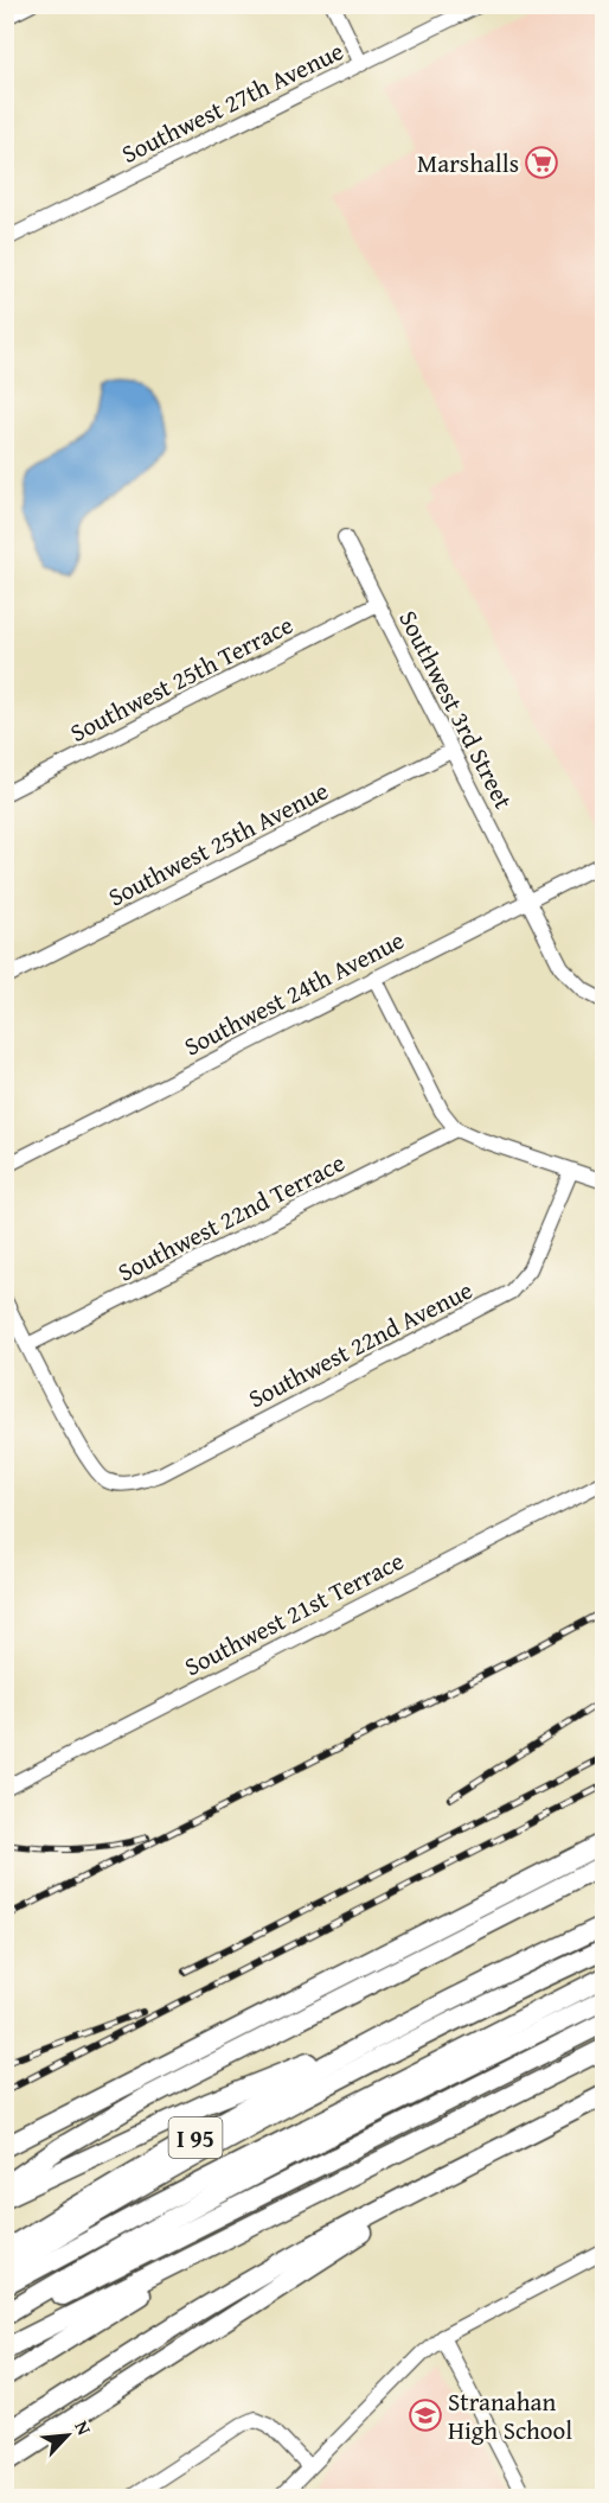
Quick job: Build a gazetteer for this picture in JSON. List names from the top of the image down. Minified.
{"streets":{"highway":["I 95"],"street":["Southwest 27th Avenue","Southwest 25th Terrace","Southwest 3rd Street","Southwest 25th Avenue","Southwest 24th Avenue","Southwest 22nd Terrace","Southwest 22nd Avenue","Southwest 21st Terrace"]},"crossings":[["Southwest 25th Terrace","Southwest 3rd Street"],["Southwest 3rd Street","Southwest 25th Avenue"],["Southwest 3rd Street","Southwest 24th Avenue"],["Southwest 22nd Terrace","Southwest 22nd Avenue"]],"places":{"supermarket":["Marshalls"],"school or university":["Stranahan High School"]},"north":"top right"}
